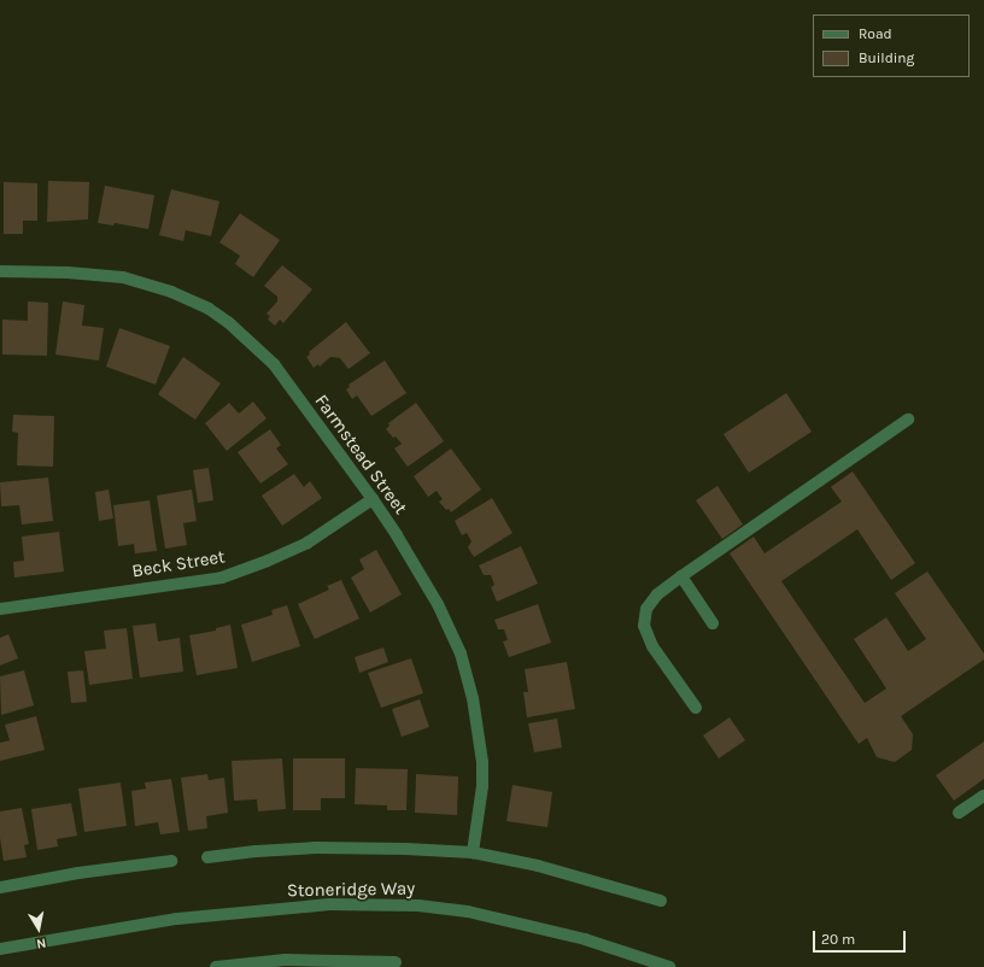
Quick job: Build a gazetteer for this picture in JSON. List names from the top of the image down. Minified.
{"streets":{"street":["Farmstead Street","Beck Street","Stoneridge Way"]},"crossings":[["Farmstead Street","Beck Street"]],"legend":["Road","Building"],"scale_bar":"20 m","north":"bottom"}
